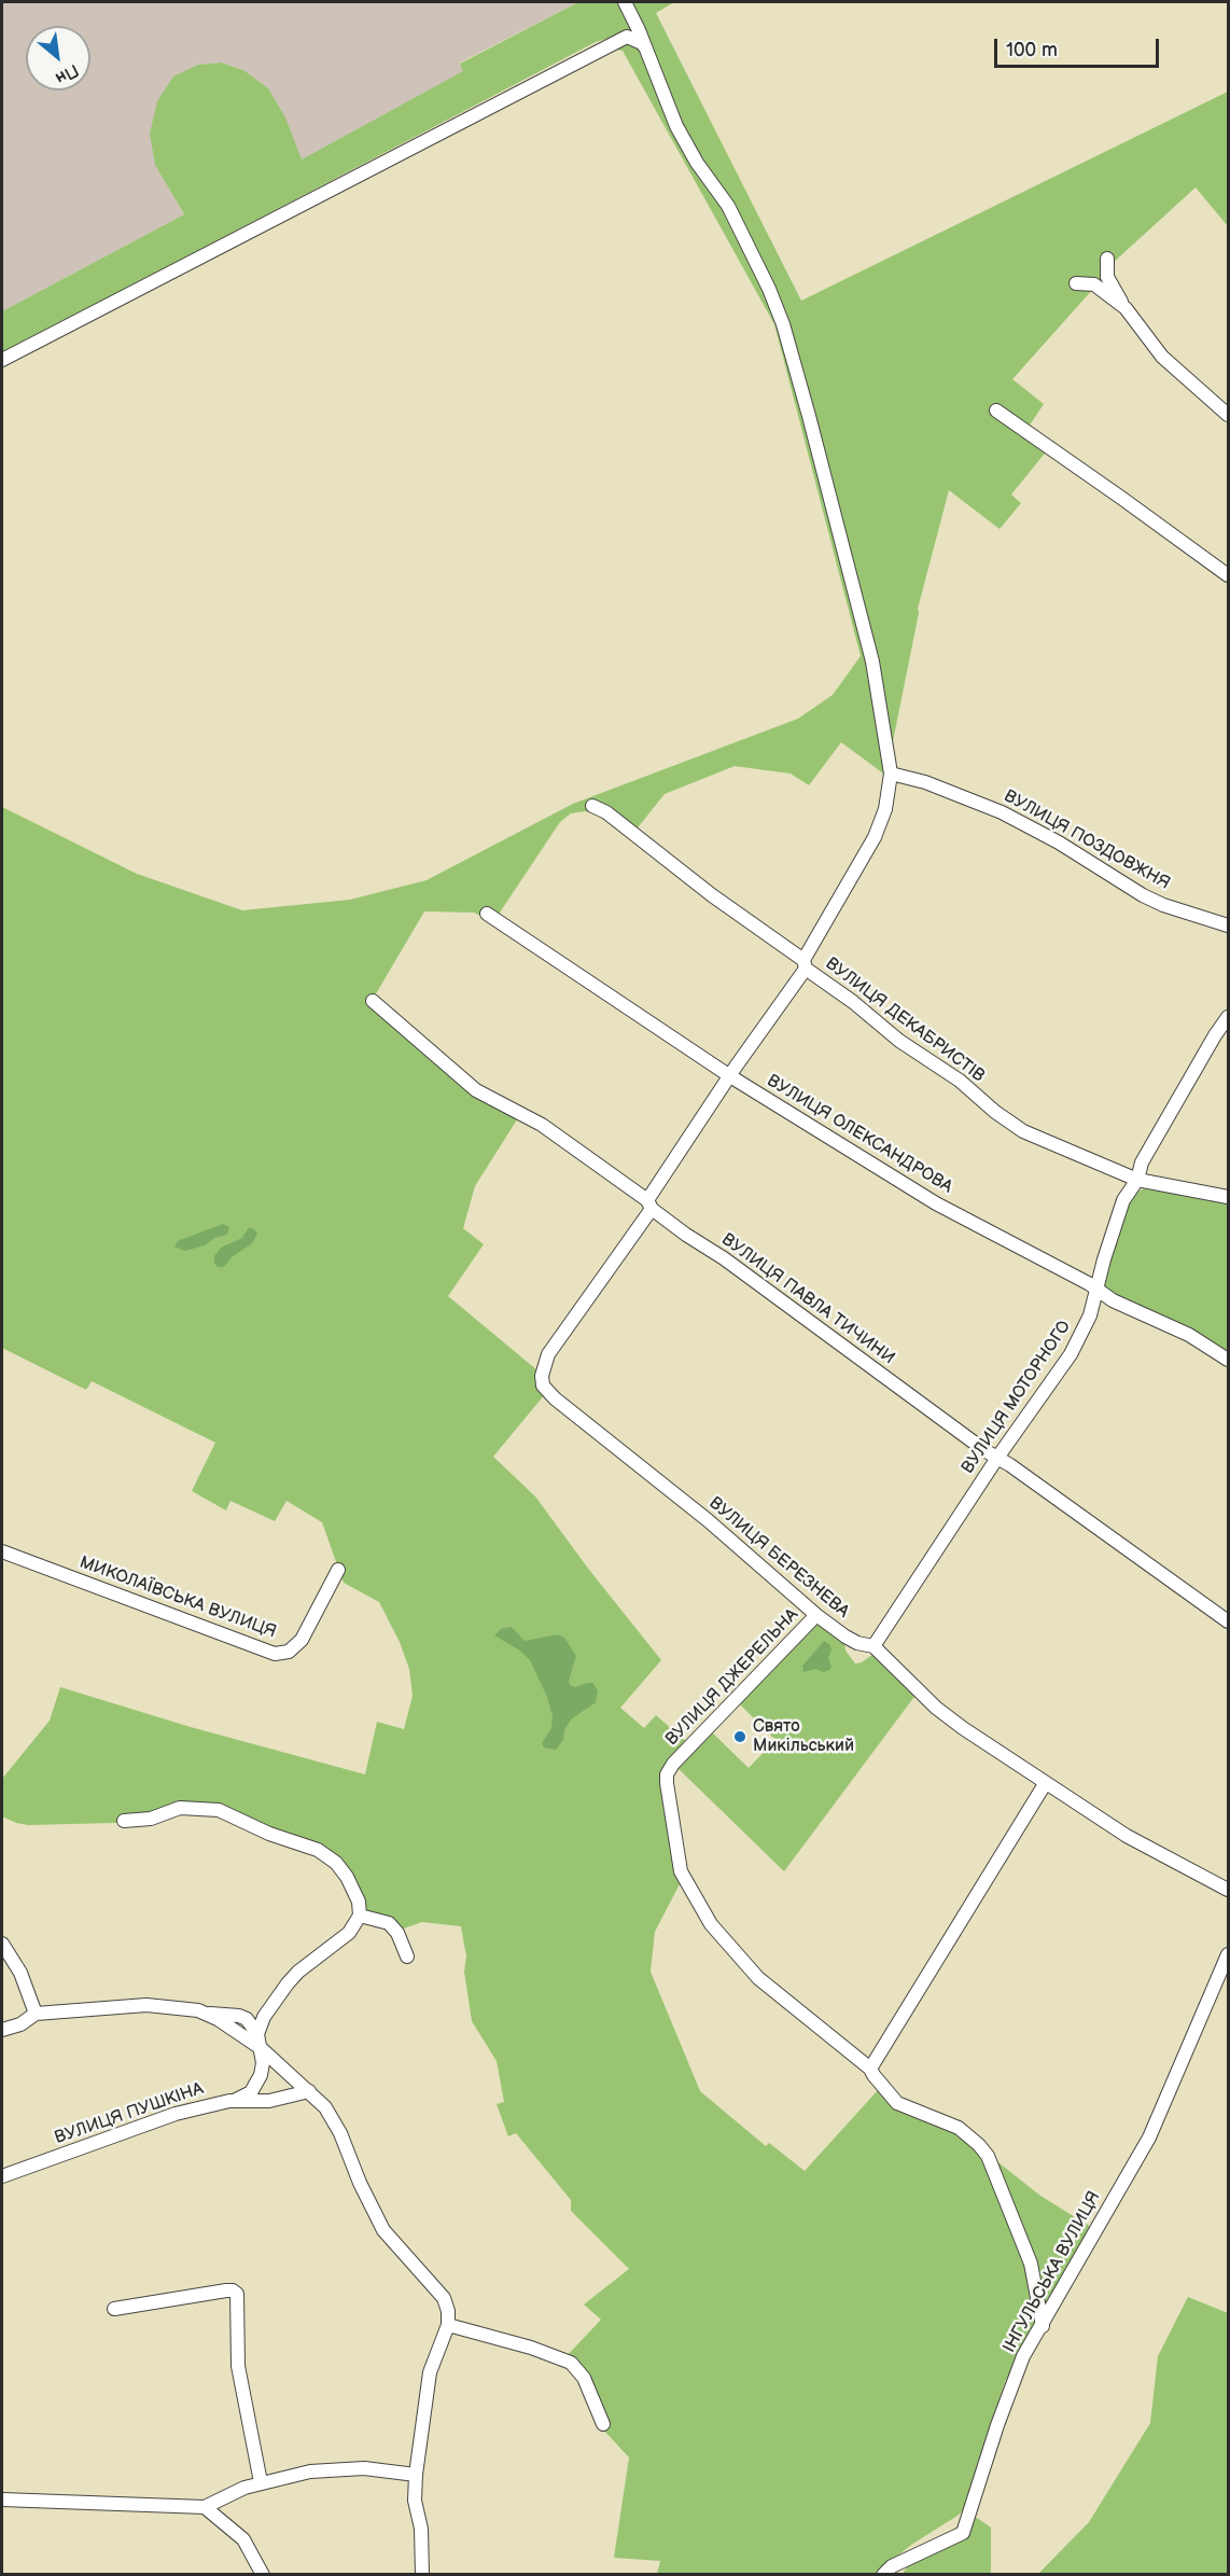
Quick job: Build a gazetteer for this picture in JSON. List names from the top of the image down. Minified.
{"streets":{"street":["ВУЛИЦЯ ПОЗДОВЖНЯ","ВУЛИЦЯ ДЕКАБРИСТІВ","ВУЛИЦЯ ОЛЕКСАНДРОВА","ВУЛИЦЯ ПАВЛА ТИЧИНИ","ВУЛИЦЯ МОТОРНОГО","ВУЛИЦЯ БЕРЕЗНЕВА","МИКОЛАЇВСЬКА ВУЛИЦЯ","ВУЛИЦЯ ДЖЕРЕЛЬНА","ВУЛИЦЯ ПУШКІНА","ІНГУЛЬСЬКА ВУЛИЦЯ"]},"crossings":[["ВУЛИЦЯ ДЕКАБРИСТІВ","ВУЛИЦЯ МОТОРНОГО"],["ВУЛИЦЯ ОЛЕКСАНДРОВА","ВУЛИЦЯ МОТОРНОГО"],["ВУЛИЦЯ ПАВЛА ТИЧИНИ","ВУЛИЦЯ МОТОРНОГО"],["ВУЛИЦЯ ПАВЛА ТИЧИНИ","ВУЛИЦЯ БЕРЕЗНЕВА"],["ВУЛИЦЯ МОТОРНОГО","ВУЛИЦЯ БЕРЕЗНЕВА"],["ВУЛИЦЯ БЕРЕЗНЕВА","ВУЛИЦЯ ДЖЕРЕЛЬНА"],["ВУЛИЦЯ ДЖЕРЕЛЬНА","ІНГУЛЬСЬКА ВУЛИЦЯ"]],"places":["Свято Микільський"],"scale_bar":"100 m","north":"bottom right"}
